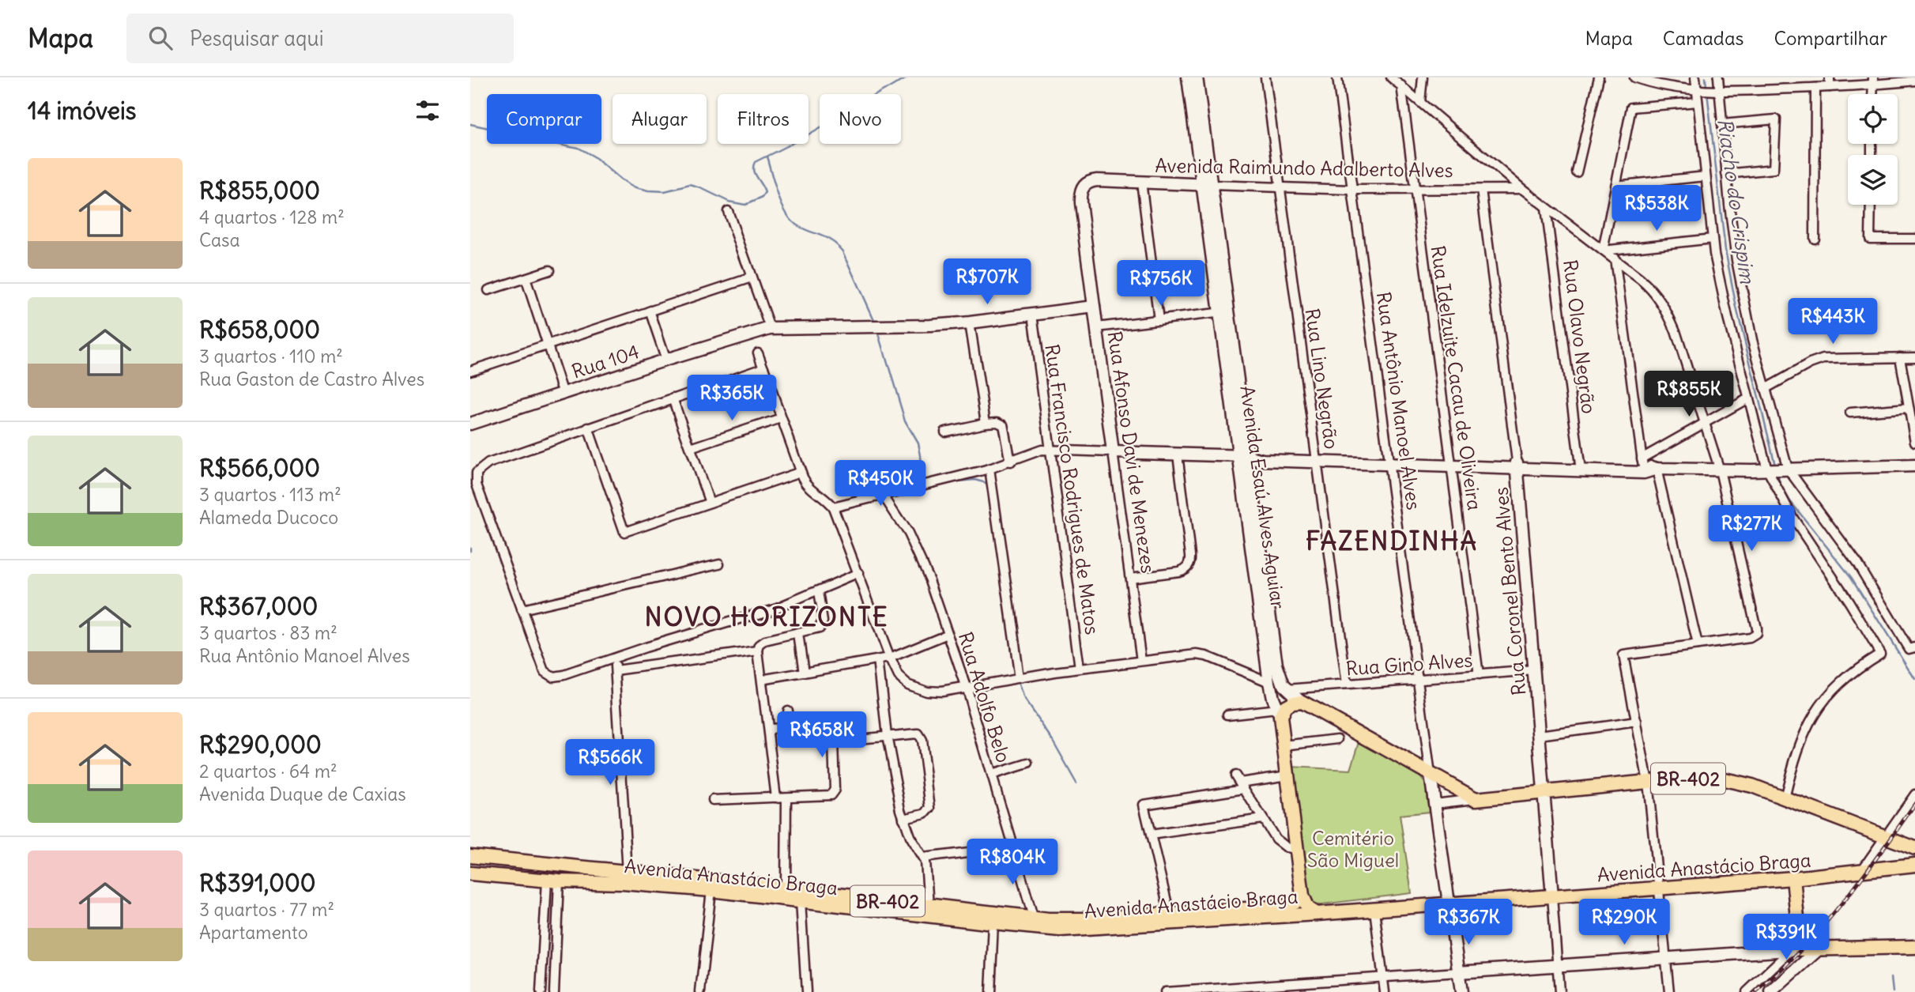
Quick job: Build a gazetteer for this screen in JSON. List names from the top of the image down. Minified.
{"streets":{"main road":["Avenida Esaú Alves Aguiar","BR-402","Avenida Anastácio Braga"],"street":["Avenida Raimundo Adalberto Alves","Rua Olavo Negrão","Rua 104","Rua Idelzuite Cacau de Oliveira","Rua Lino Negrão","Rua Antônio Manoel Alves","Rua Afonso Davi de Menezes","Rua Francisco Rodrigues de Matos","Rua Coronel Bento Alves","Rua Gino Alves","Rua Adolfo Belo"]},"crossings":[["Avenida Raimundo Adalberto Alves","Rua Idelzuite Cacau de Oliveira"],["Avenida Raimundo Adalberto Alves","Rua Lino Negrão"],["Avenida Raimundo Adalberto Alves","Rua Antônio Manoel Alves"],["Avenida Raimundo Adalberto Alves","Rua Afonso Davi de Menezes"],["Avenida Raimundo Adalberto Alves","Avenida Esaú Alves Aguiar"],["Avenida Raimundo Adalberto Alves","Rua Coronel Bento Alves"],["Rua 104","Rua Afonso Davi de Menezes"],["Rua 104","Rua Francisco Rodrigues de Matos"],["Rua Idelzuite Cacau de Oliveira","Rua Gino Alves"],["Rua Lino Negrão","Rua Gino Alves"],["Rua Antônio Manoel Alves","Rua Gino Alves"],["Rua Antônio Manoel Alves","Avenida Anastácio Braga"],["Avenida Esaú Alves Aguiar","Rua Gino Alves"],["Avenida Esaú Alves Aguiar","Avenida Anastácio Braga"],["Rua Coronel Bento Alves","Rua Gino Alves"],["Rua Coronel Bento Alves","BR-402"],["Rua Coronel Bento Alves","Avenida Anastácio Braga"],["Rua Adolfo Belo","Avenida Anastácio Braga"]],"districts":["FAZENDINHA","NOVO HORIZONTE"],"water":["Riacho do Crispim"],"parks":["Cemitério São Miguel"],"page":{"header":"Mapa","search":"Pesquisar aqui","nav":["Mapa","Camadas","Compartilhar"],"heading":"14 imóveis","chip":["Comprar","Alugar","Filtros","Novo"],"list":[{"name":"R$855,000","note":"4 quartos · 128 m² · Casa"},{"name":"R$658,000","note":"3 quartos · 110 m² · Rua Gaston de Castro Alves"},{"name":"R$566,000","note":"3 quartos · 113 m² · Alameda Ducoco"},{"name":"R$367,000","note":"3 quartos · 83 m² · Rua Antônio Manoel Alves"},{"name":"R$290,000","note":"2 quartos · 64 m² · Avenida Duque de Caxias"},{"name":"R$391,000","note":"3 quartos · 77 m² · Apartamento"}],"price":["R$538K","R$707K","R$756K","R$443K","R$855K","R$365K","R$450K","R$277K","R$658K","R$566K","R$804K","R$367K","R$290K","R$391K"]}}
